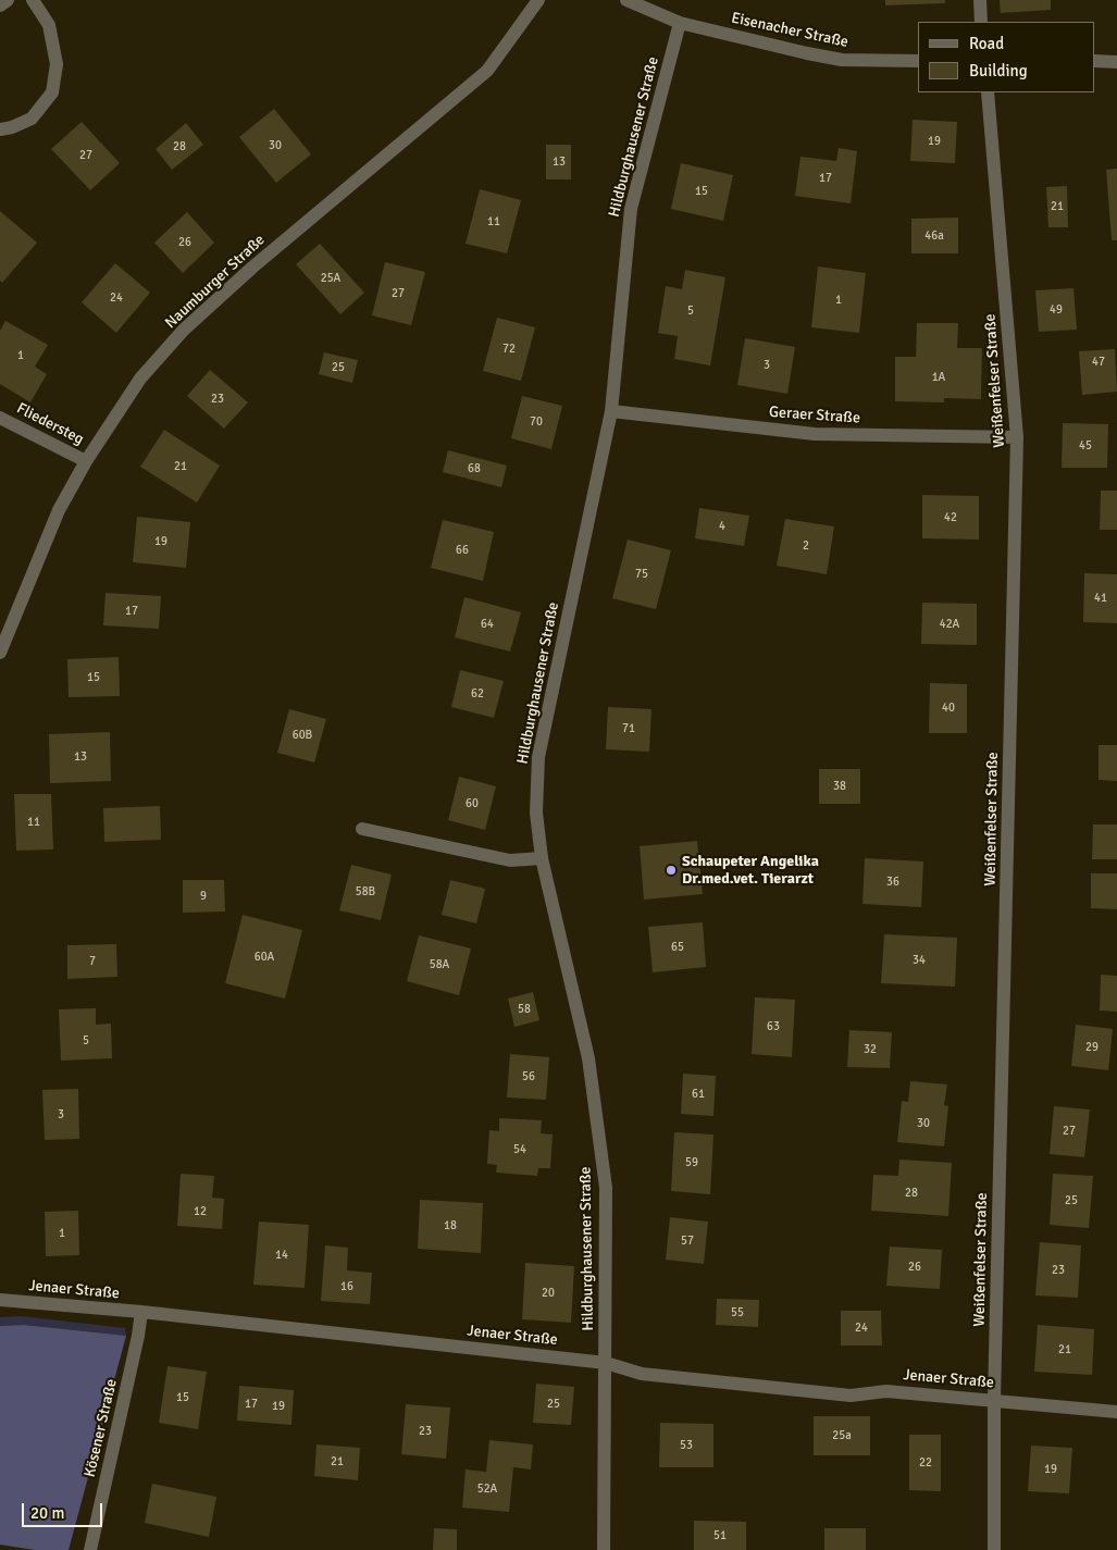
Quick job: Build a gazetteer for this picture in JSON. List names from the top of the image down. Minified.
{"streets":{"street":["Eisenacher Straße","Hildburghausener Straße","Naumburger Straße","Weißenfelser Straße","Geraer Straße","Fliedersteg","Jenaer Straße","Kösener Straße"]},"crossings":[["Eisenacher Straße","Hildburghausener Straße"],["Hildburghausener Straße","Geraer Straße"],["Hildburghausener Straße","Jenaer Straße"],["Naumburger Straße","Fliedersteg"],["Weißenfelser Straße","Geraer Straße"],["Weißenfelser Straße","Jenaer Straße"],["Jenaer Straße","Kösener Straße"]],"places":["Schaupeter Angelika Dr.med.vet. Tierarzt"],"house_numbers":["19","30","28","27","13","17","15","21","11","46a","26","25A","27","24","1","49","5","72","1","47","3","25","1A","23","70","45","21","68","42","4","19","2","66","75","41","17","64","42A","15","62","40","71","60B","13","38","60","11","36","58B","9","65","60A","34","7","58A","58","63","5","29","32","56","61","3","30","27","54","59","28","25","12","18","1","57","14","26","23","16","20","55","24","21","15","17","25","19","23","25a","53","21","22","19","52A","51"],"legend":["Road","Building"],"scale_bar":"20 m"}
